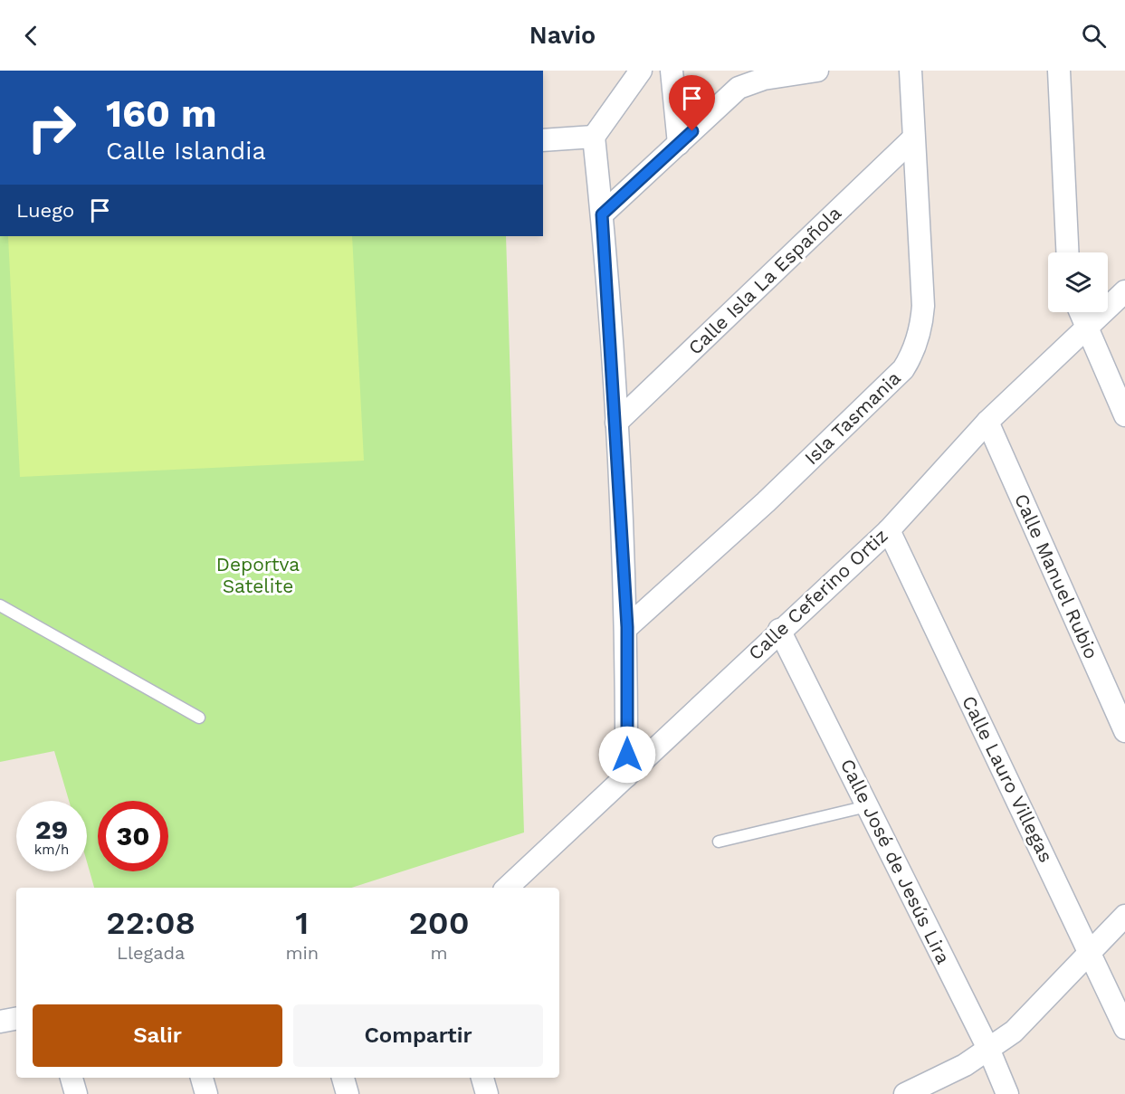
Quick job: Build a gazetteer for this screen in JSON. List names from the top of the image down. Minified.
{"streets":{"street":["Calle Isla La Española","Isla Tasmania","Calle Manuel Rubio","Calle Ceferino Ortiz","Calle Lauro Villegas","Calle José de Jesús Lira"]},"crossings":[["Calle Isla La Española","Isla Tasmania"],["Calle Manuel Rubio","Calle Ceferino Ortiz"],["Calle Ceferino Ortiz","Calle Lauro Villegas"],["Calle Ceferino Ortiz","Calle José de Jesús Lira"]],"parks":["Deportva Satelite"],"page":{"header":"Navio","turn":["160 m","Calle Islandia"],"then":"Luego","speed":"29 km/h","limit":"30","eta":["22:08","Llegada","1","min","200","m"],"buttons":["Salir","Compartir"]}}
